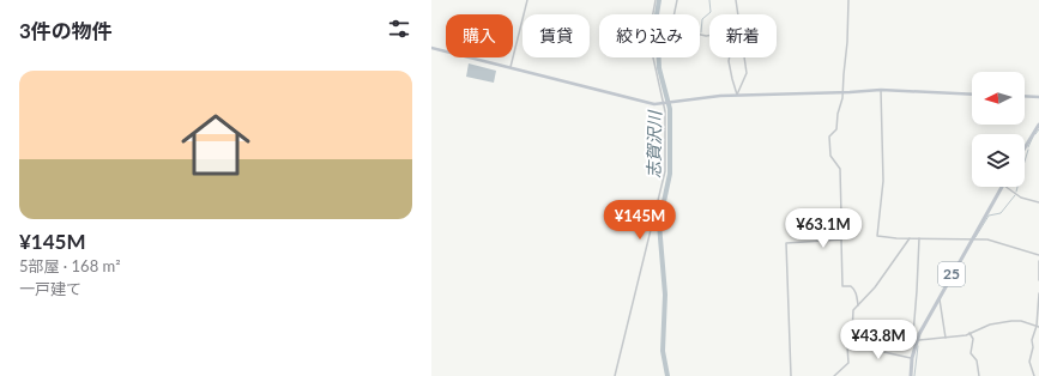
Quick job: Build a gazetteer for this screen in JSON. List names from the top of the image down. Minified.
{"streets":{"main road":["25"]},"water":["志賀沢川"],"north":"left","page":{"heading":"3件の物件","chip":["購入","賃貸","絞り込み","新着"],"list":[{"name":"¥145M","note":"5部屋 · 168 m² · 一戸建て"}],"price":["¥145M","¥63.1M","¥43.8M"]}}
